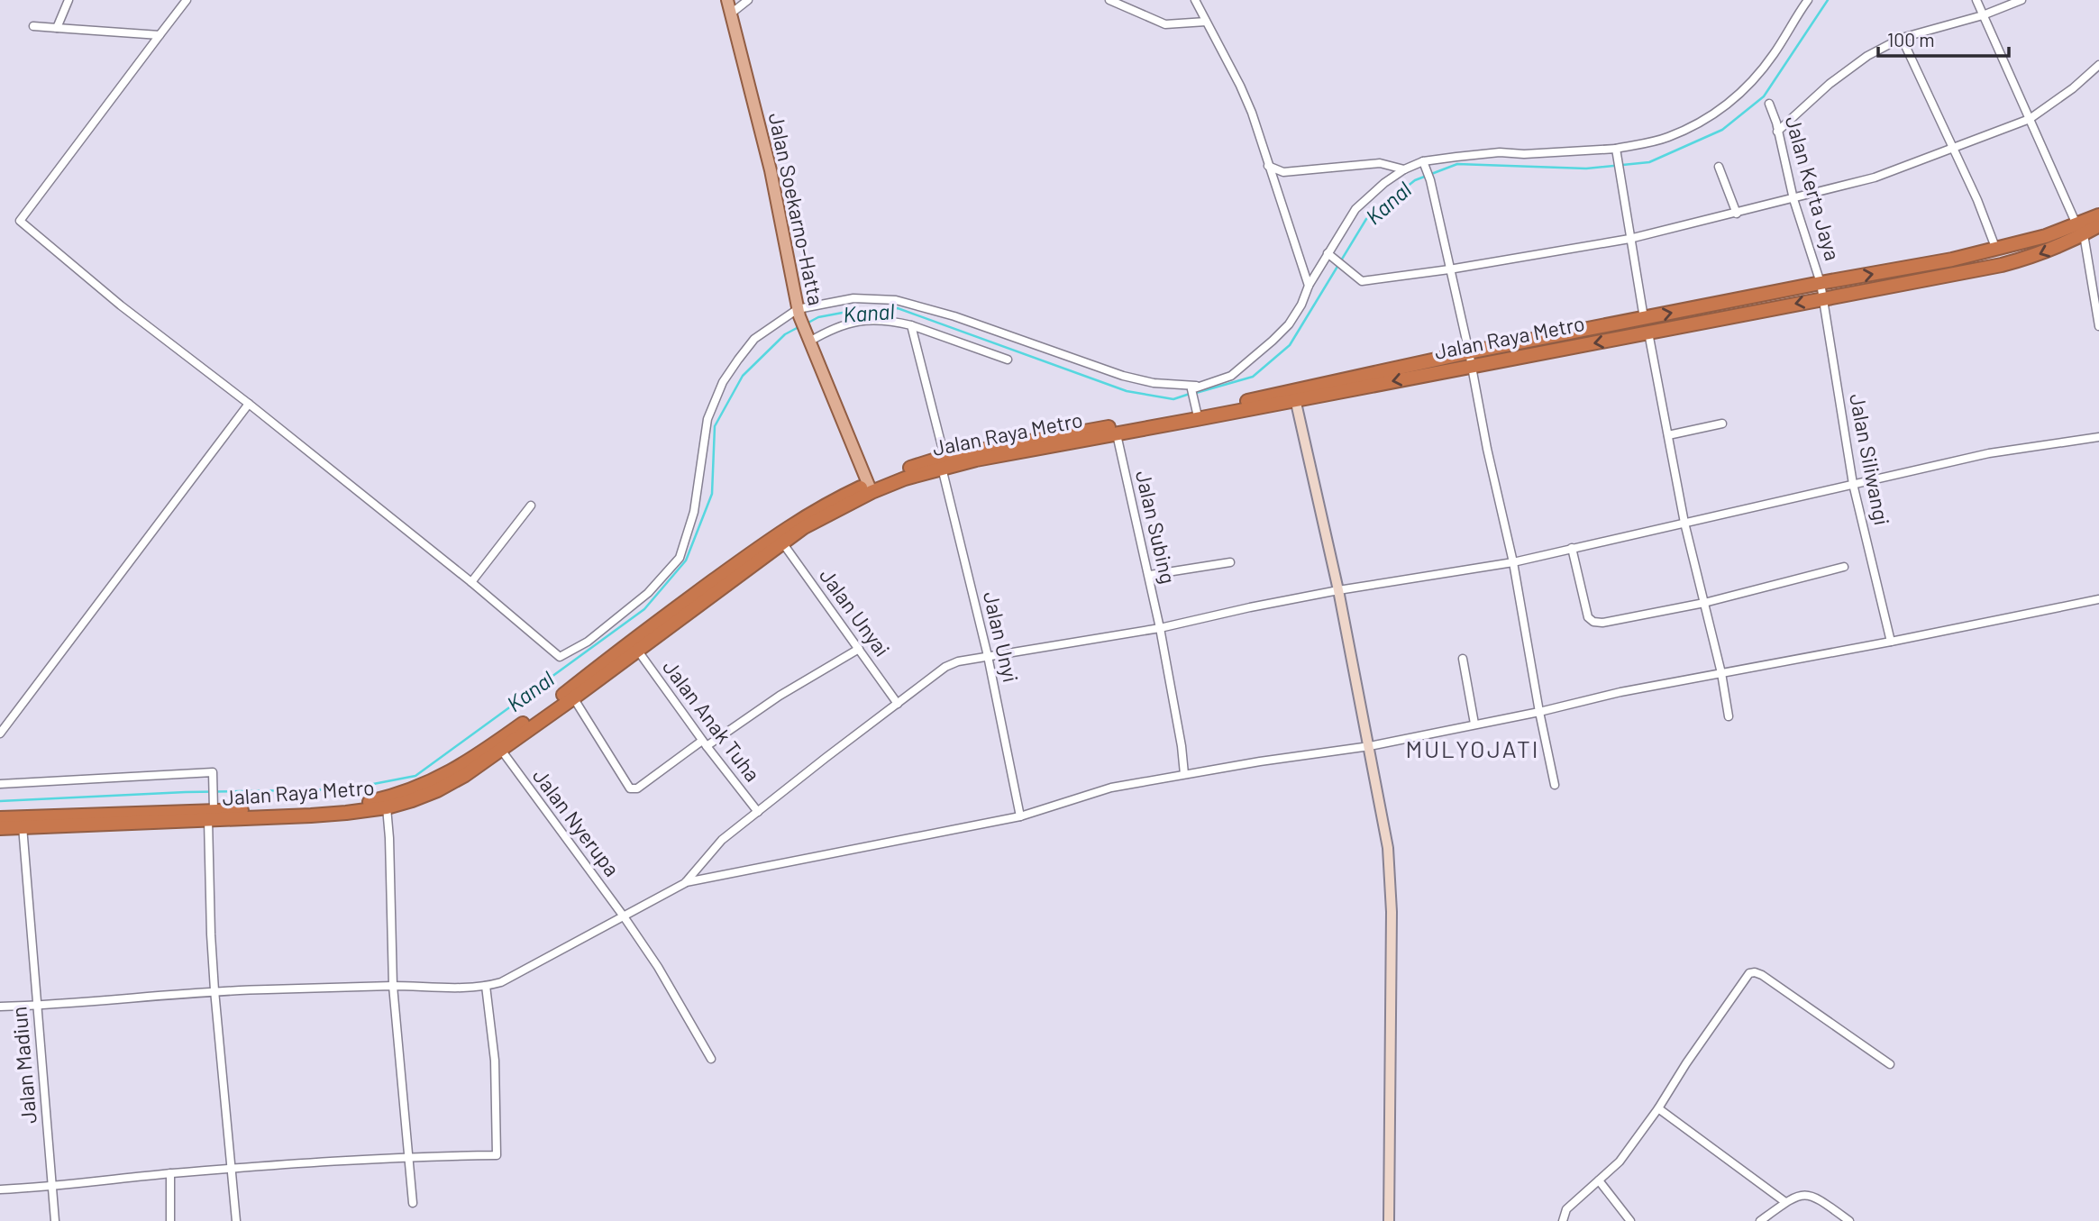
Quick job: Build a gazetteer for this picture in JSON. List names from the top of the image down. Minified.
{"streets":{"highway":["Jalan Raya Metro"],"main road":["Jalan Soekarno-Hatta"],"street":["Jalan Kerta Jaya","Jalan Siliwangi","Jalan Subing","Jalan Unyai","Jalan Unyi","Jalan Anak Tuha","Jalan Nyerupa","Jalan Madiun"]},"crossings":[["Jalan Kerta Jaya","Jalan Siliwangi"],["Jalan Soekarno-Hatta","Jalan Raya Metro"],["Jalan Raya Metro","Jalan Siliwangi"],["Jalan Raya Metro","Jalan Subing"],["Jalan Raya Metro","Jalan Unyai"],["Jalan Raya Metro","Jalan Unyi"],["Jalan Raya Metro","Jalan Anak Tuha"],["Jalan Raya Metro","Jalan Nyerupa"],["Jalan Raya Metro","Jalan Madiun"]],"districts":["MULYOJATI"],"water":["Kanal"],"scale_bar":"100 m"}
